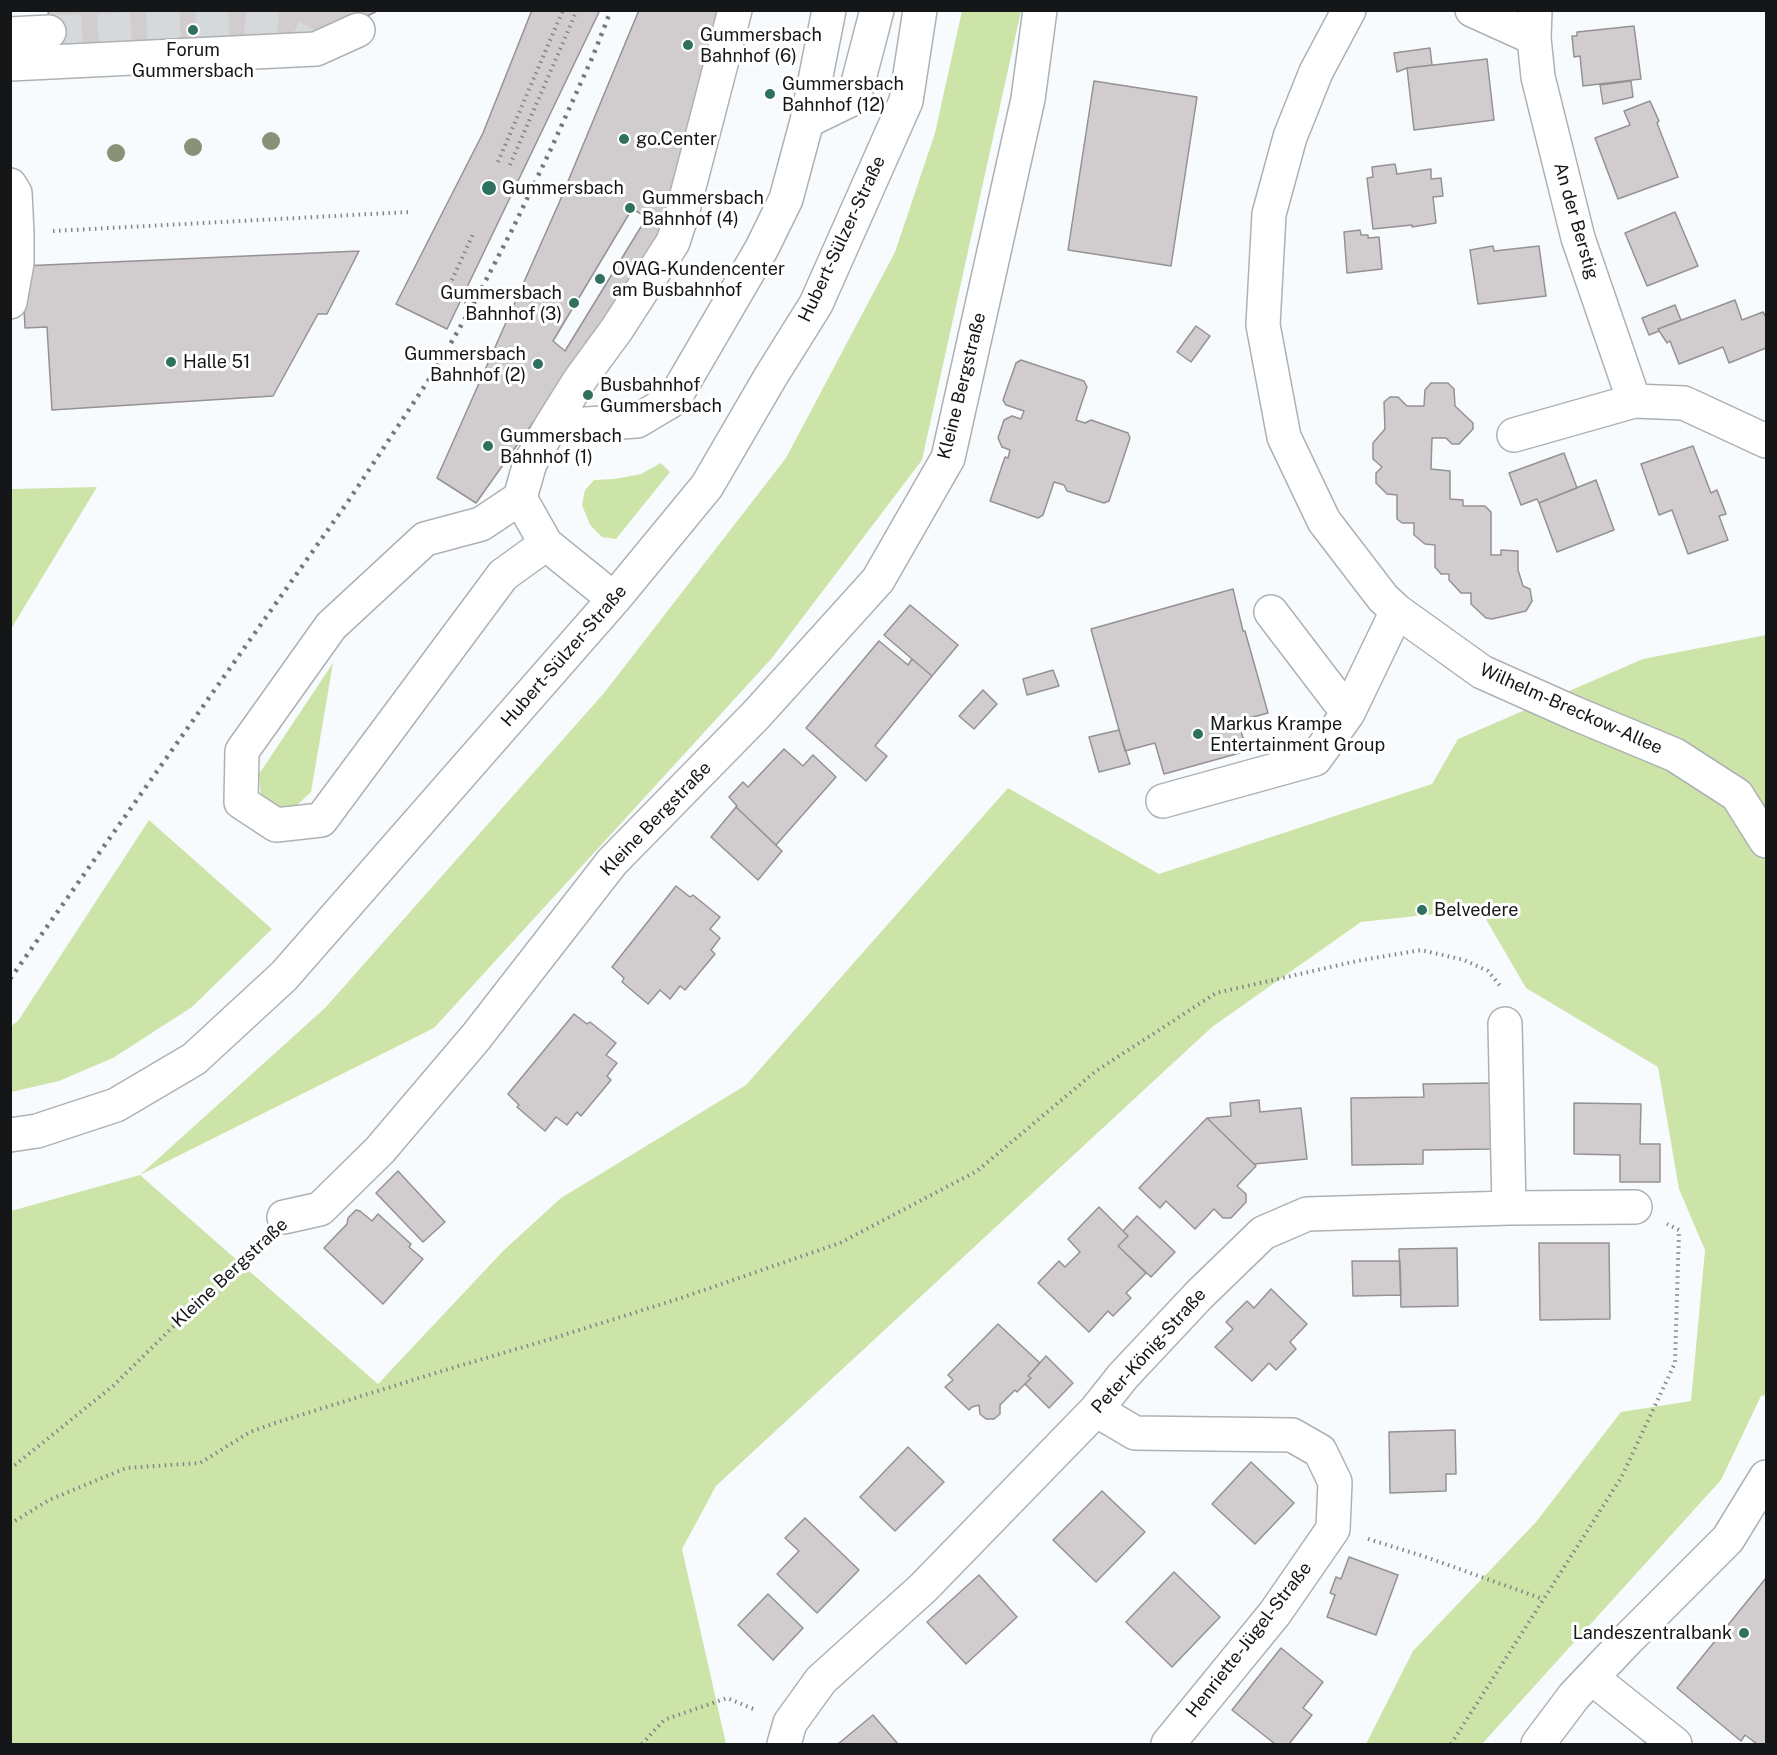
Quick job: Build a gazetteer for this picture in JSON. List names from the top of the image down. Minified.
{"streets":{"street":["An der Berstig","Hubert-Sülzer-Straße","Kleine Bergstraße","Wilhelm-Breckow-Allee","Peter-König-Straße","Henriette-Jügel-Straße"]},"places":["Forum Gummersbach","Gummersbach Bahnhof (6)","Gummersbach Bahnhof (12)","go.Center","Gummersbach","Gummersbach Bahnhof (4)","OVAG-Kundencenter am Busbahnhof","Gummersbach Bahnhof (3)","Halle 51","Gummersbach Bahnhof (2)","Busbahnhof Gummersbach","Gummersbach Bahnhof (1)","Markus Krampe Entertainment Group","Belvedere","Landeszentralbank"]}
